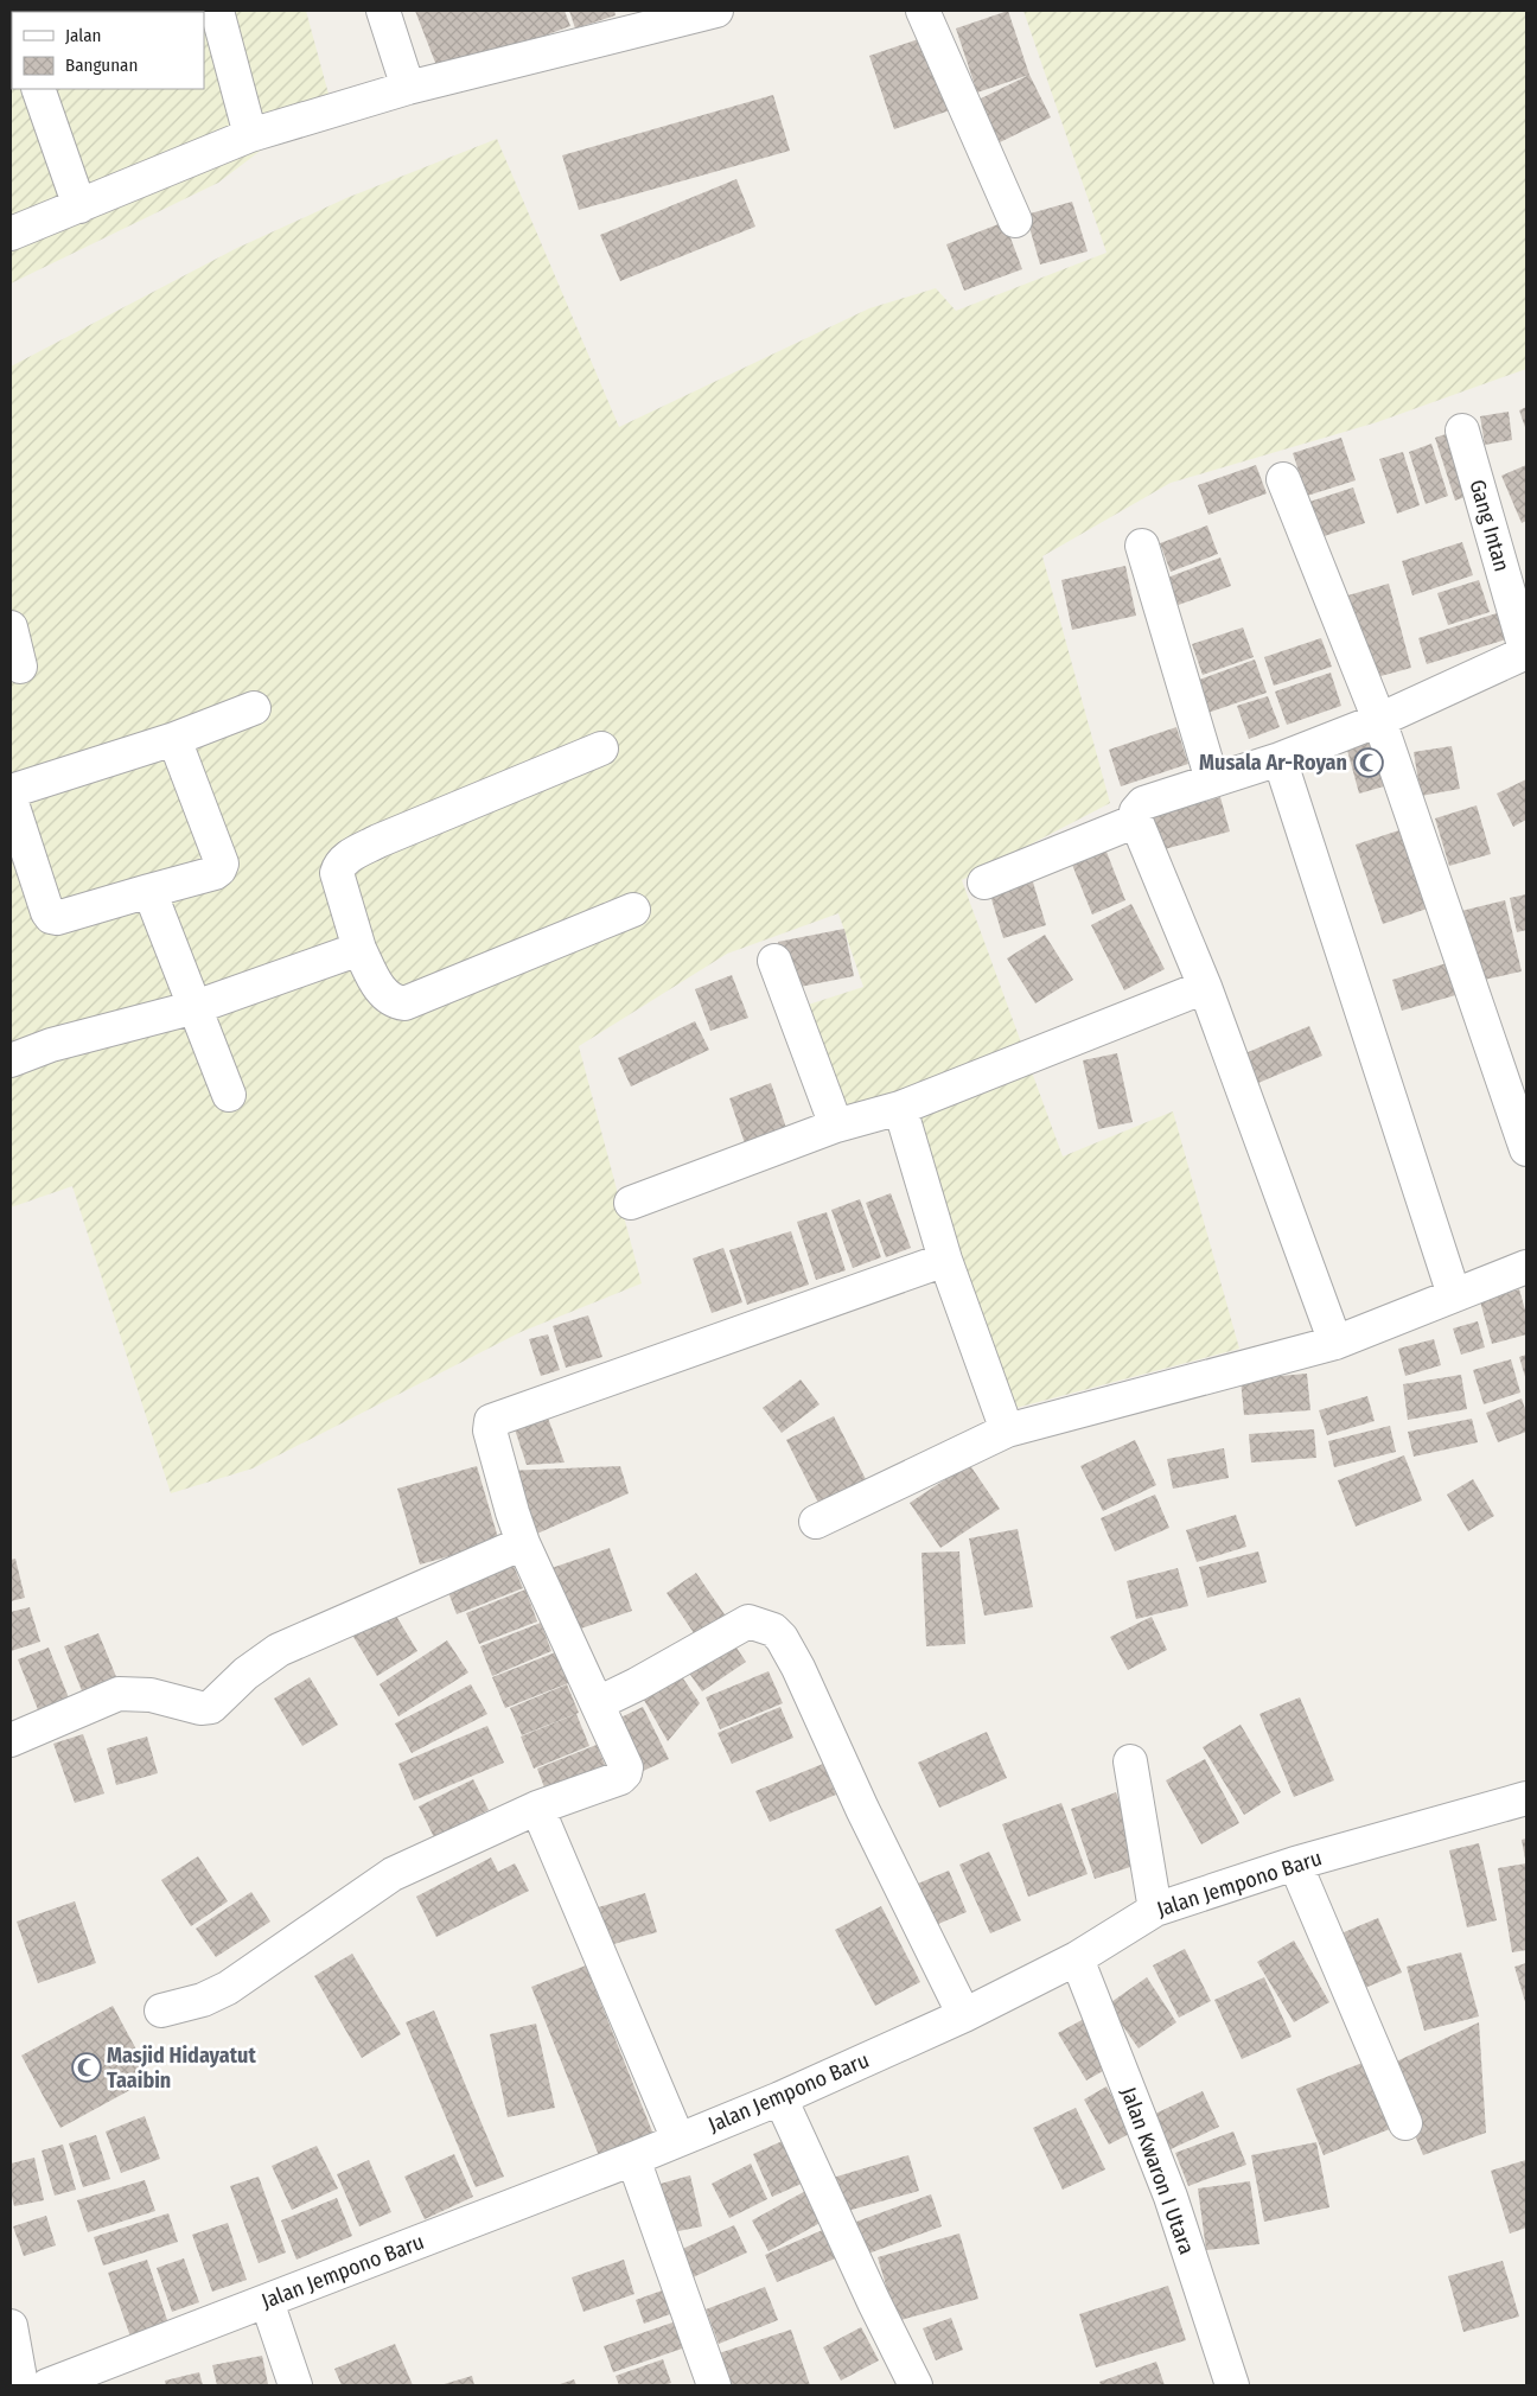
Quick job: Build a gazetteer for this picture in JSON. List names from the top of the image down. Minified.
{"streets":{"street":["Gang Intan","Jalan Jempono Baru","Jalan Kwaron I Utara"]},"crossings":[["Jalan Jempono Baru","Jalan Kwaron I Utara"]],"places":{"mosque":["Musala Ar-Royan","Masjid Hidayatut Taaibin"]},"legend":["Jalan","Bangunan"]}
